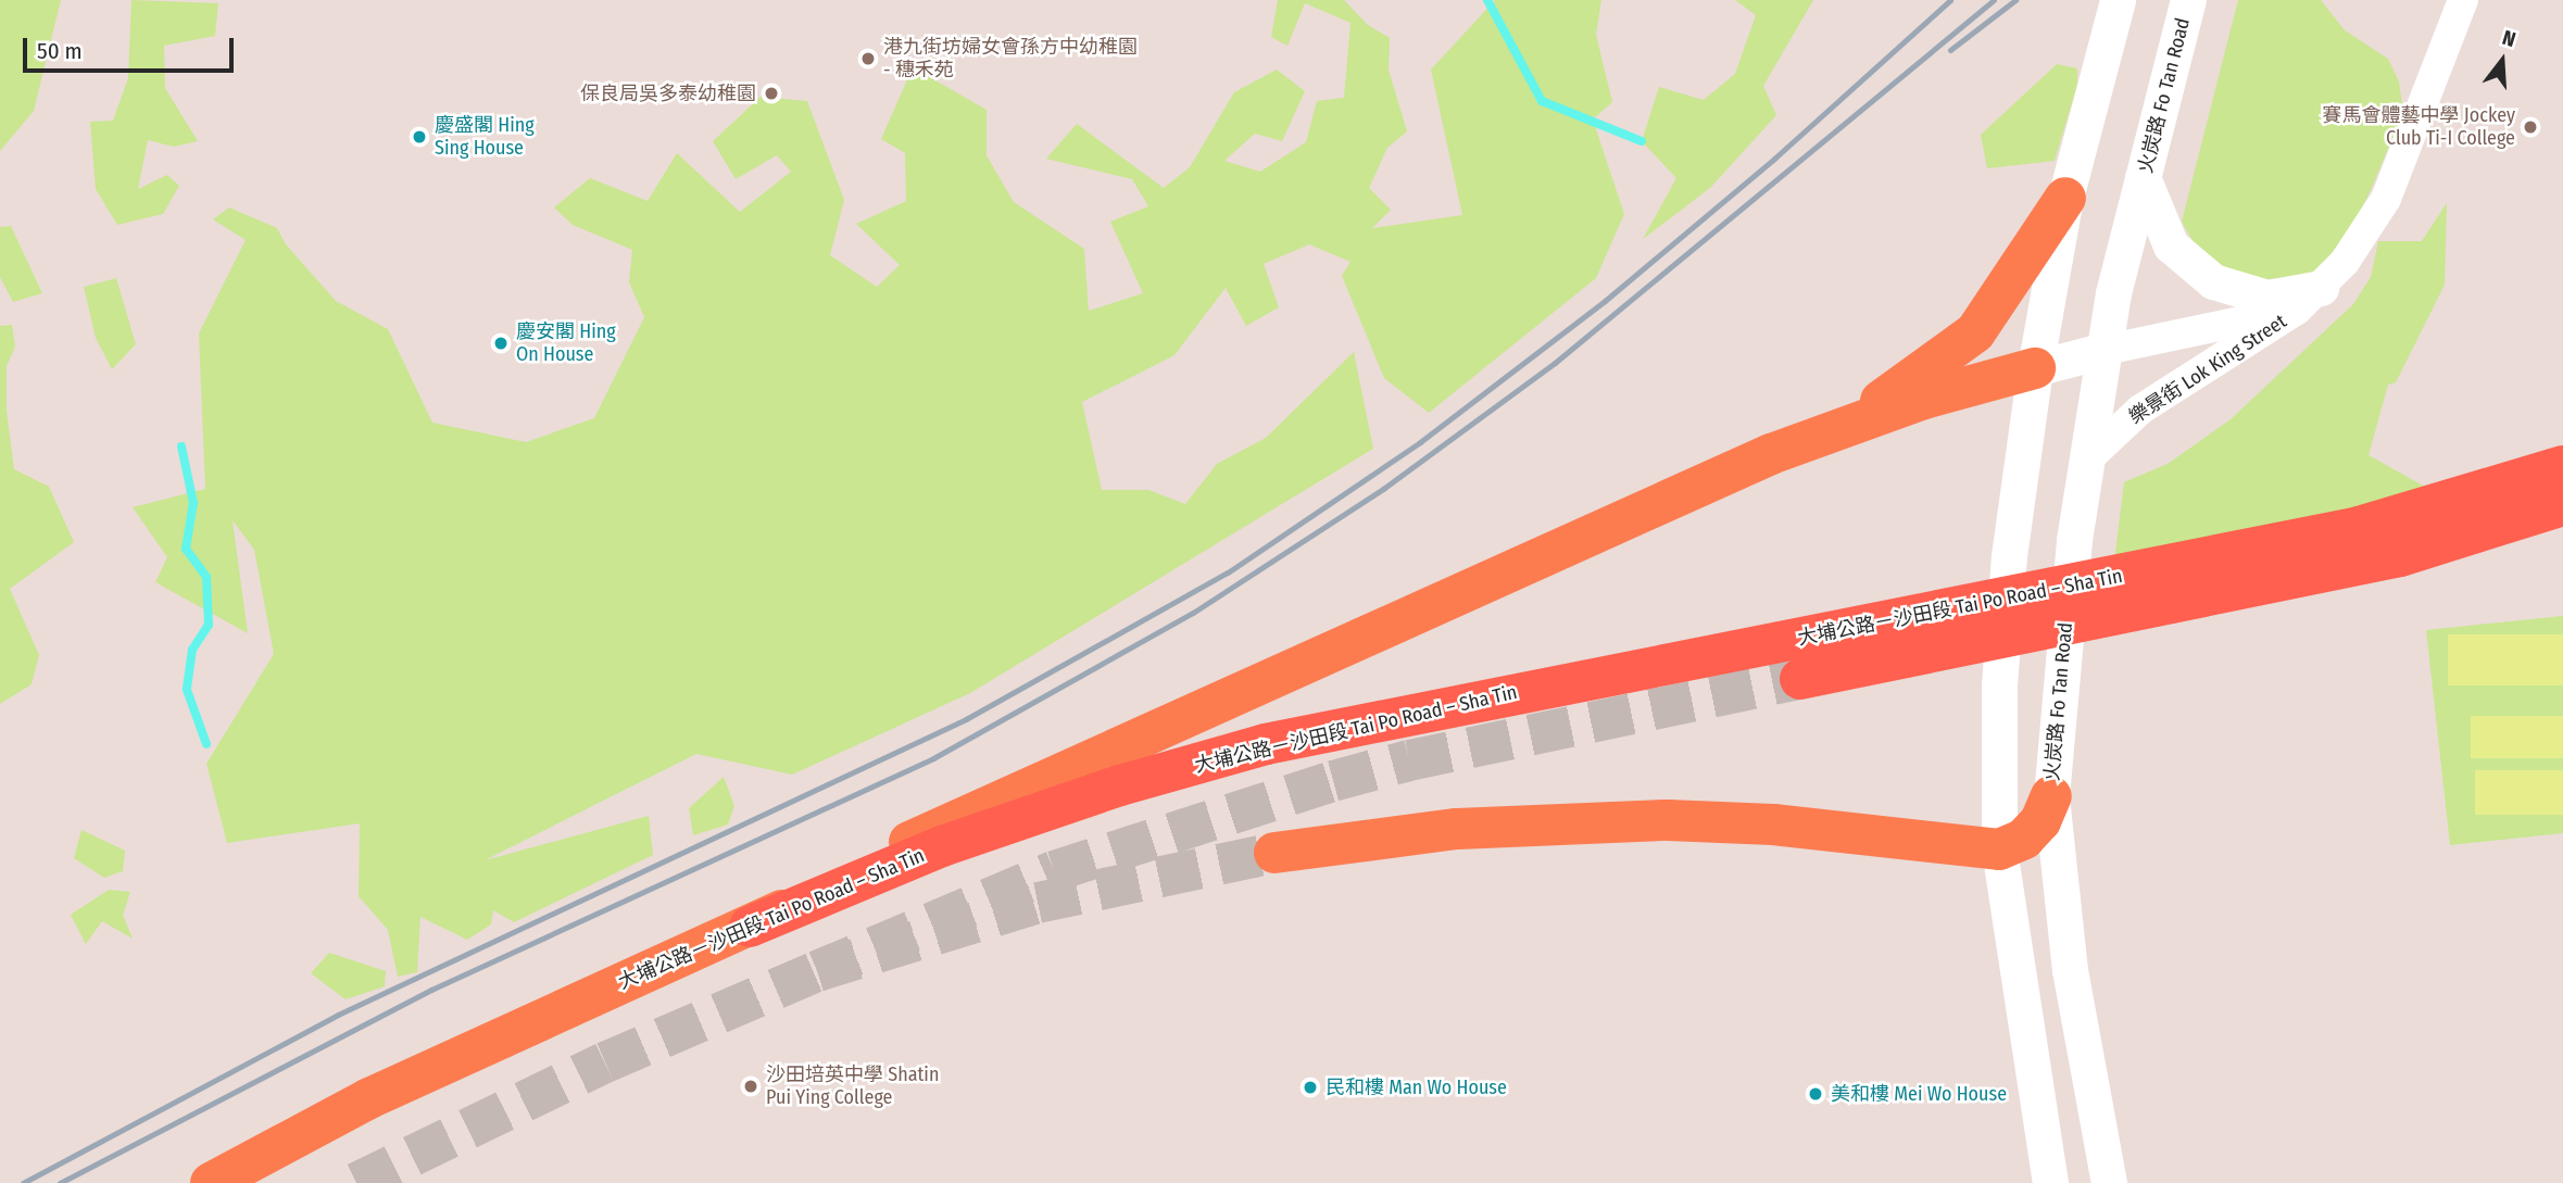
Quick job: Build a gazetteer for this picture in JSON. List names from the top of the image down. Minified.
{"streets":{"highway":["大埔公路－沙田段 Tai Po Road – Sha Tin"],"main road":["火炭路 Fo Tan Road"],"street":["樂景街 Lok King Street"]},"crossings":[["火炭路 Fo Tan Road","樂景街 Lok King Street"]],"places":["港九街坊婦女會孫方中幼稚園 - 穗禾苑","保良局吳多泰幼稚園","賽馬會體藝中學 Jockey Club Ti-I College","慶盛閣 Hing Sing House","慶安閣 Hing On House","沙田培英中學 Shatin Pui Ying College","民和樓 Man Wo House","美和樓 Mei Wo House"],"scale_bar":"50 m","north":"top"}
